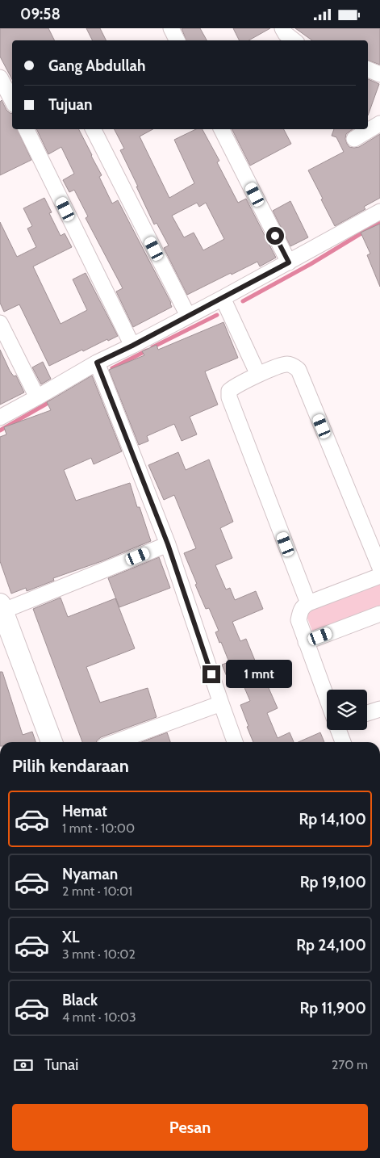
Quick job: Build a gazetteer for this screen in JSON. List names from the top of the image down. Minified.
{"page":{"status":"09:58","banner":["Gang Abdullah","Tujuan"],"bubble":"1 mnt","heading":"Pilih kendaraan","list":[{"name":"Hemat","note":"1 mnt · 10:00","value":"Rp 14,100"},{"name":"Nyaman","note":"2 mnt · 10:01","value":"Rp 19,100"},{"name":"XL","note":"3 mnt · 10:02","value":"Rp 24,100"},{"name":"Black","note":"4 mnt · 10:03","value":"Rp 11,900"}],"pay":["Tunai","270 m"],"buttons":"Pesan"}}
